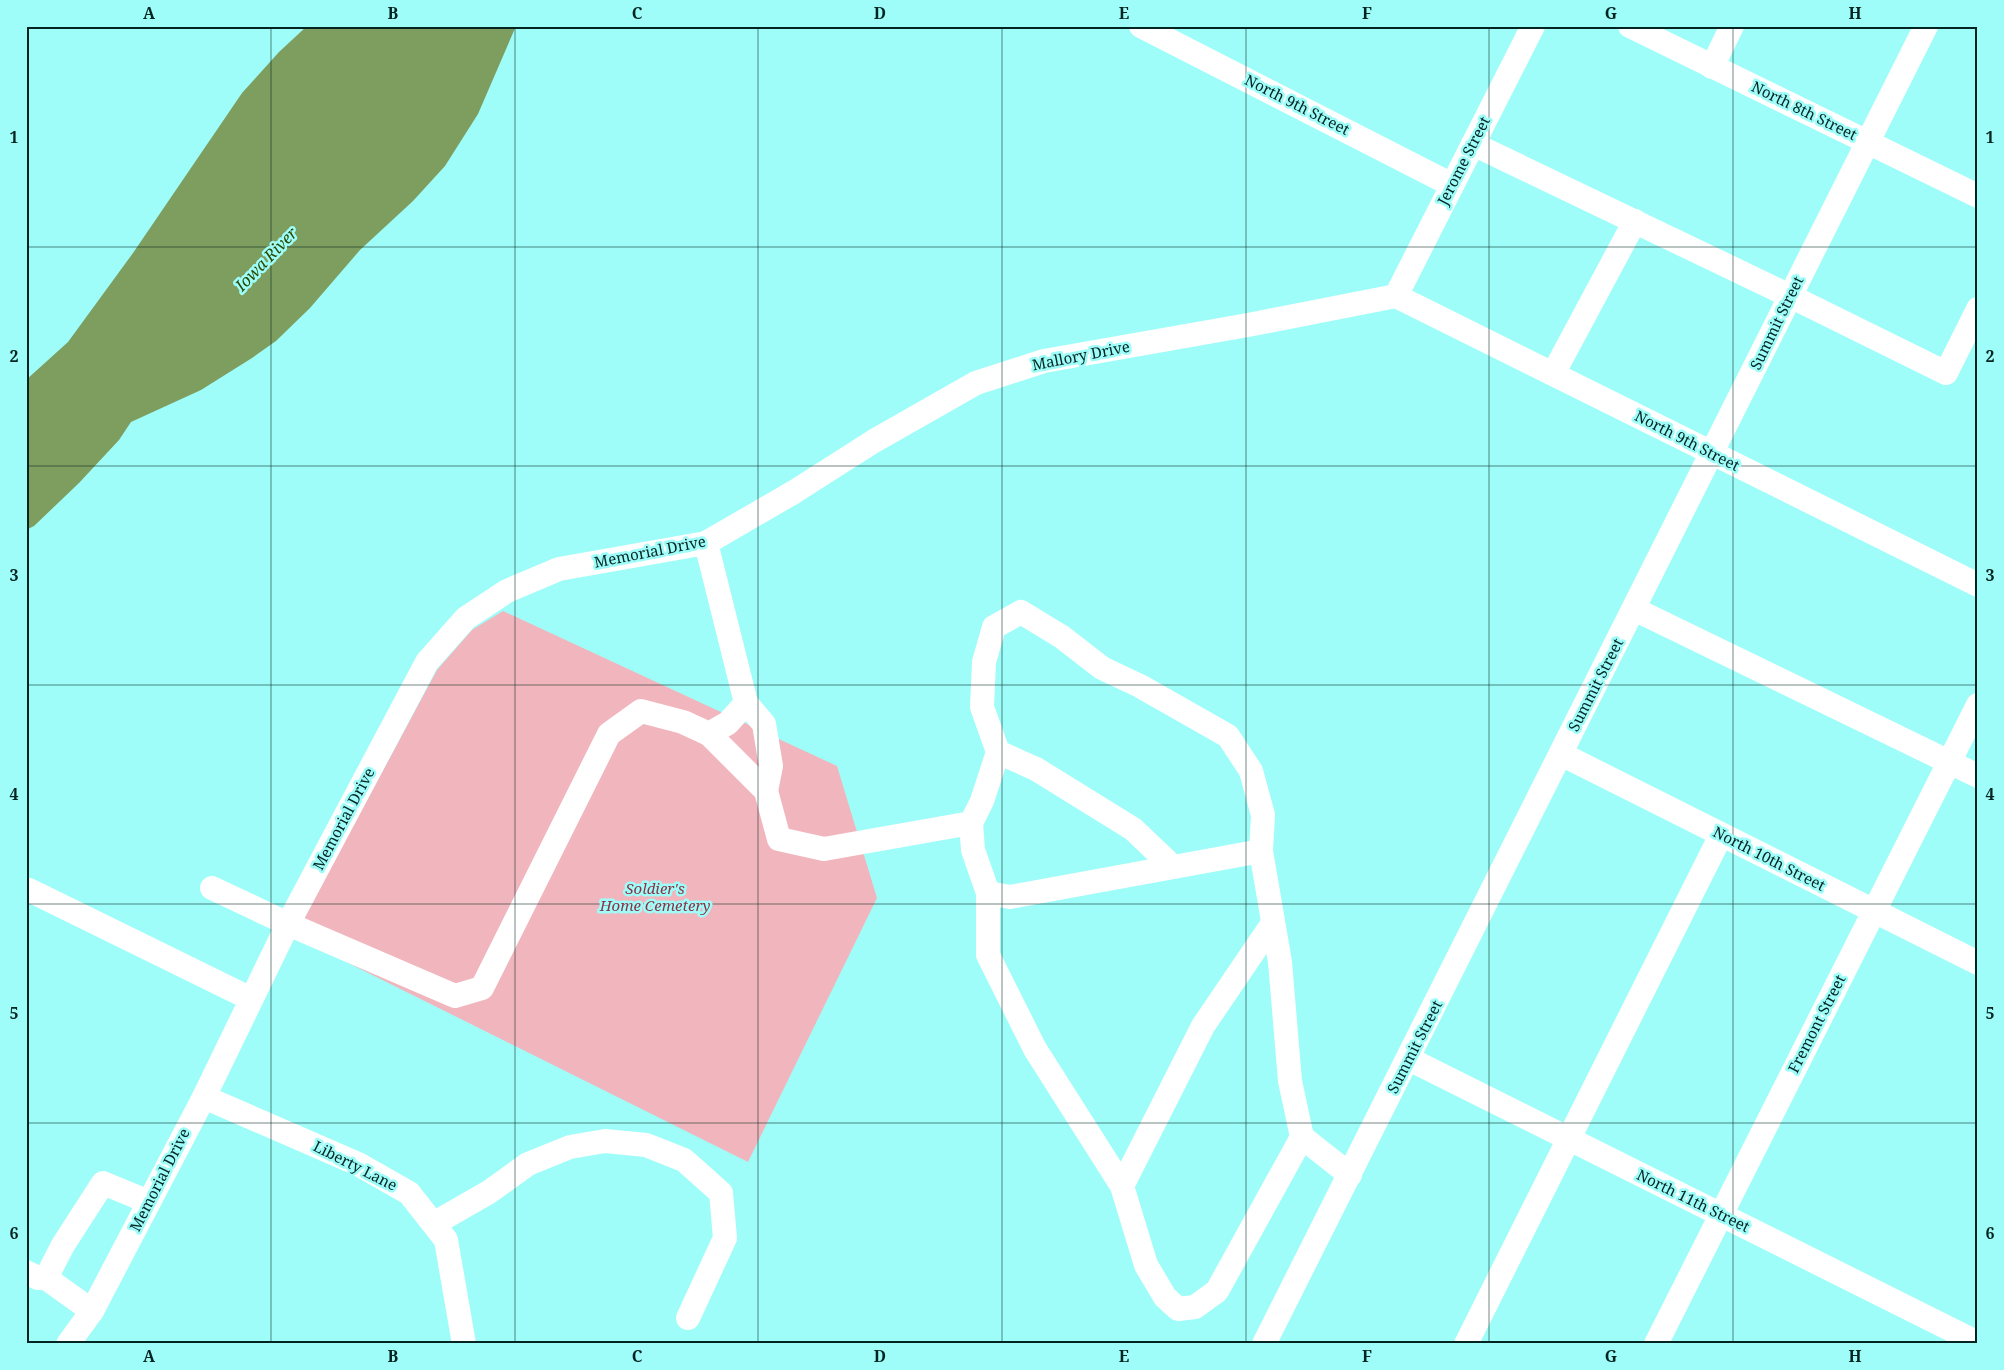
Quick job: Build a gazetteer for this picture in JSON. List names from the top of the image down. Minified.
{"streets":{"street":["North 9th Street","North 8th Street","Jerome Street","Summit Street","Mallory Drive","Memorial Drive","North 10th Street","Fremont Street","Liberty Lane","North 11th Street"]},"crossings":[["North 9th Street","Jerome Street"],["North 9th Street","Summit Street"],["North 9th Street","Mallory Drive"],["North 8th Street","Summit Street"],["Jerome Street","Mallory Drive"],["Summit Street","North 10th Street"],["Summit Street","North 11th Street"],["Mallory Drive","Memorial Drive"],["Memorial Drive","Liberty Lane"],["North 10th Street","Fremont Street"],["Fremont Street","North 11th Street"]],"water":["Iowa River"],"parks":["Soldier's Home Cemetery"],"grid":{"columns":["A","B","C","D","E","F","G","H"],"rows":["1","2","3","4","5","6"]}}
